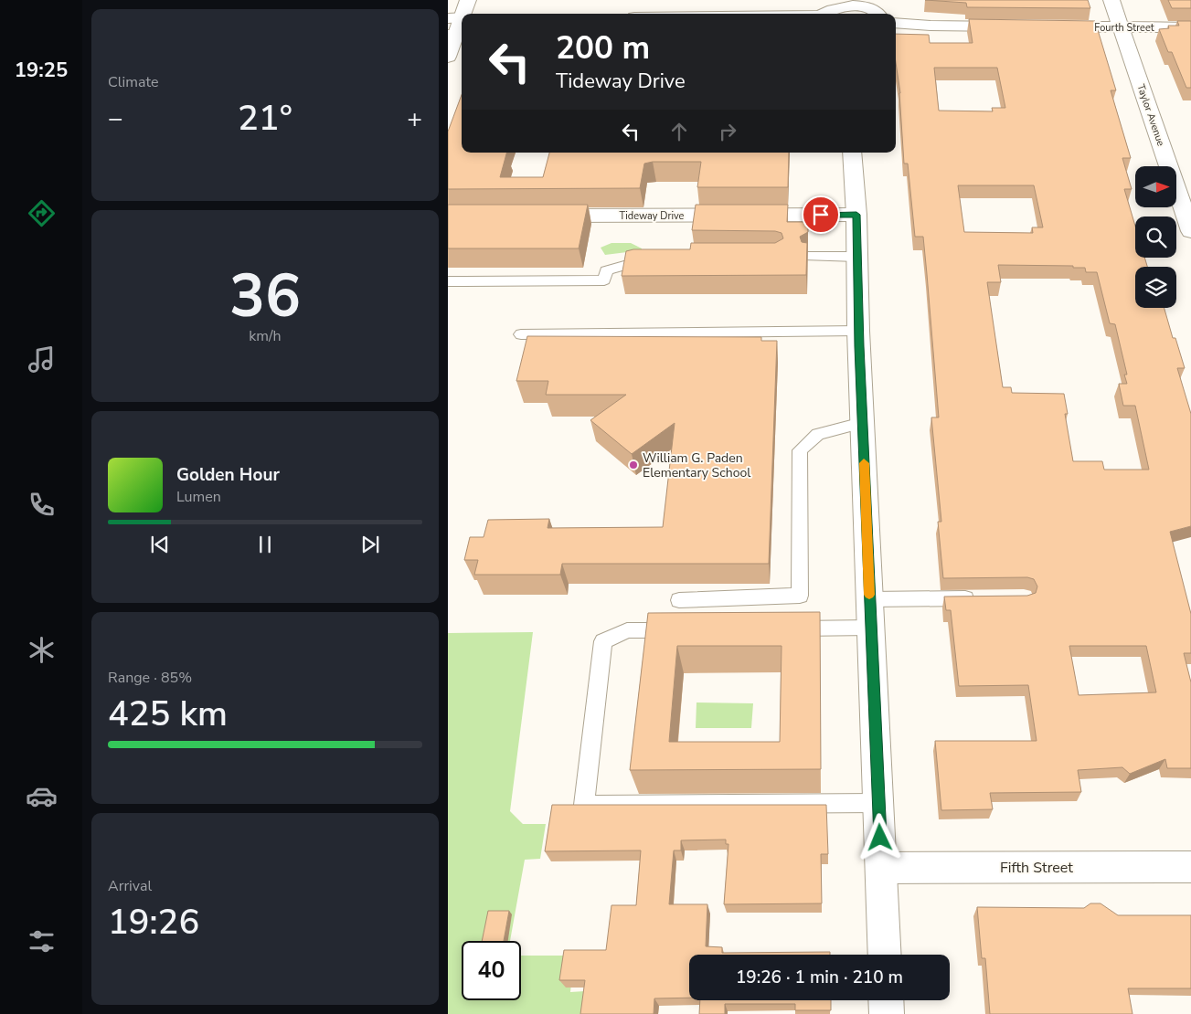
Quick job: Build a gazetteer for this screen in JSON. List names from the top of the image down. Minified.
{"streets":{"street":["Fourth Street","Taylor Avenue","Tideway Drive","Fifth Street"]},"crossings":[["Fourth Street","Taylor Avenue"]],"places":["William G. Paden Elementary School"],"north":"right","page":{"tabs":"19:25","tile":["Climate",["36","km/h"],["Range · 85%","425 km"],["Arrival","19:26"]],"turn":["200 m","Tideway Drive"],"heat":["−","21°","+"],"song":["Golden Hour","Lumen"],"limit":"40","trip":"19:26 · 1 min · 210 m"}}
